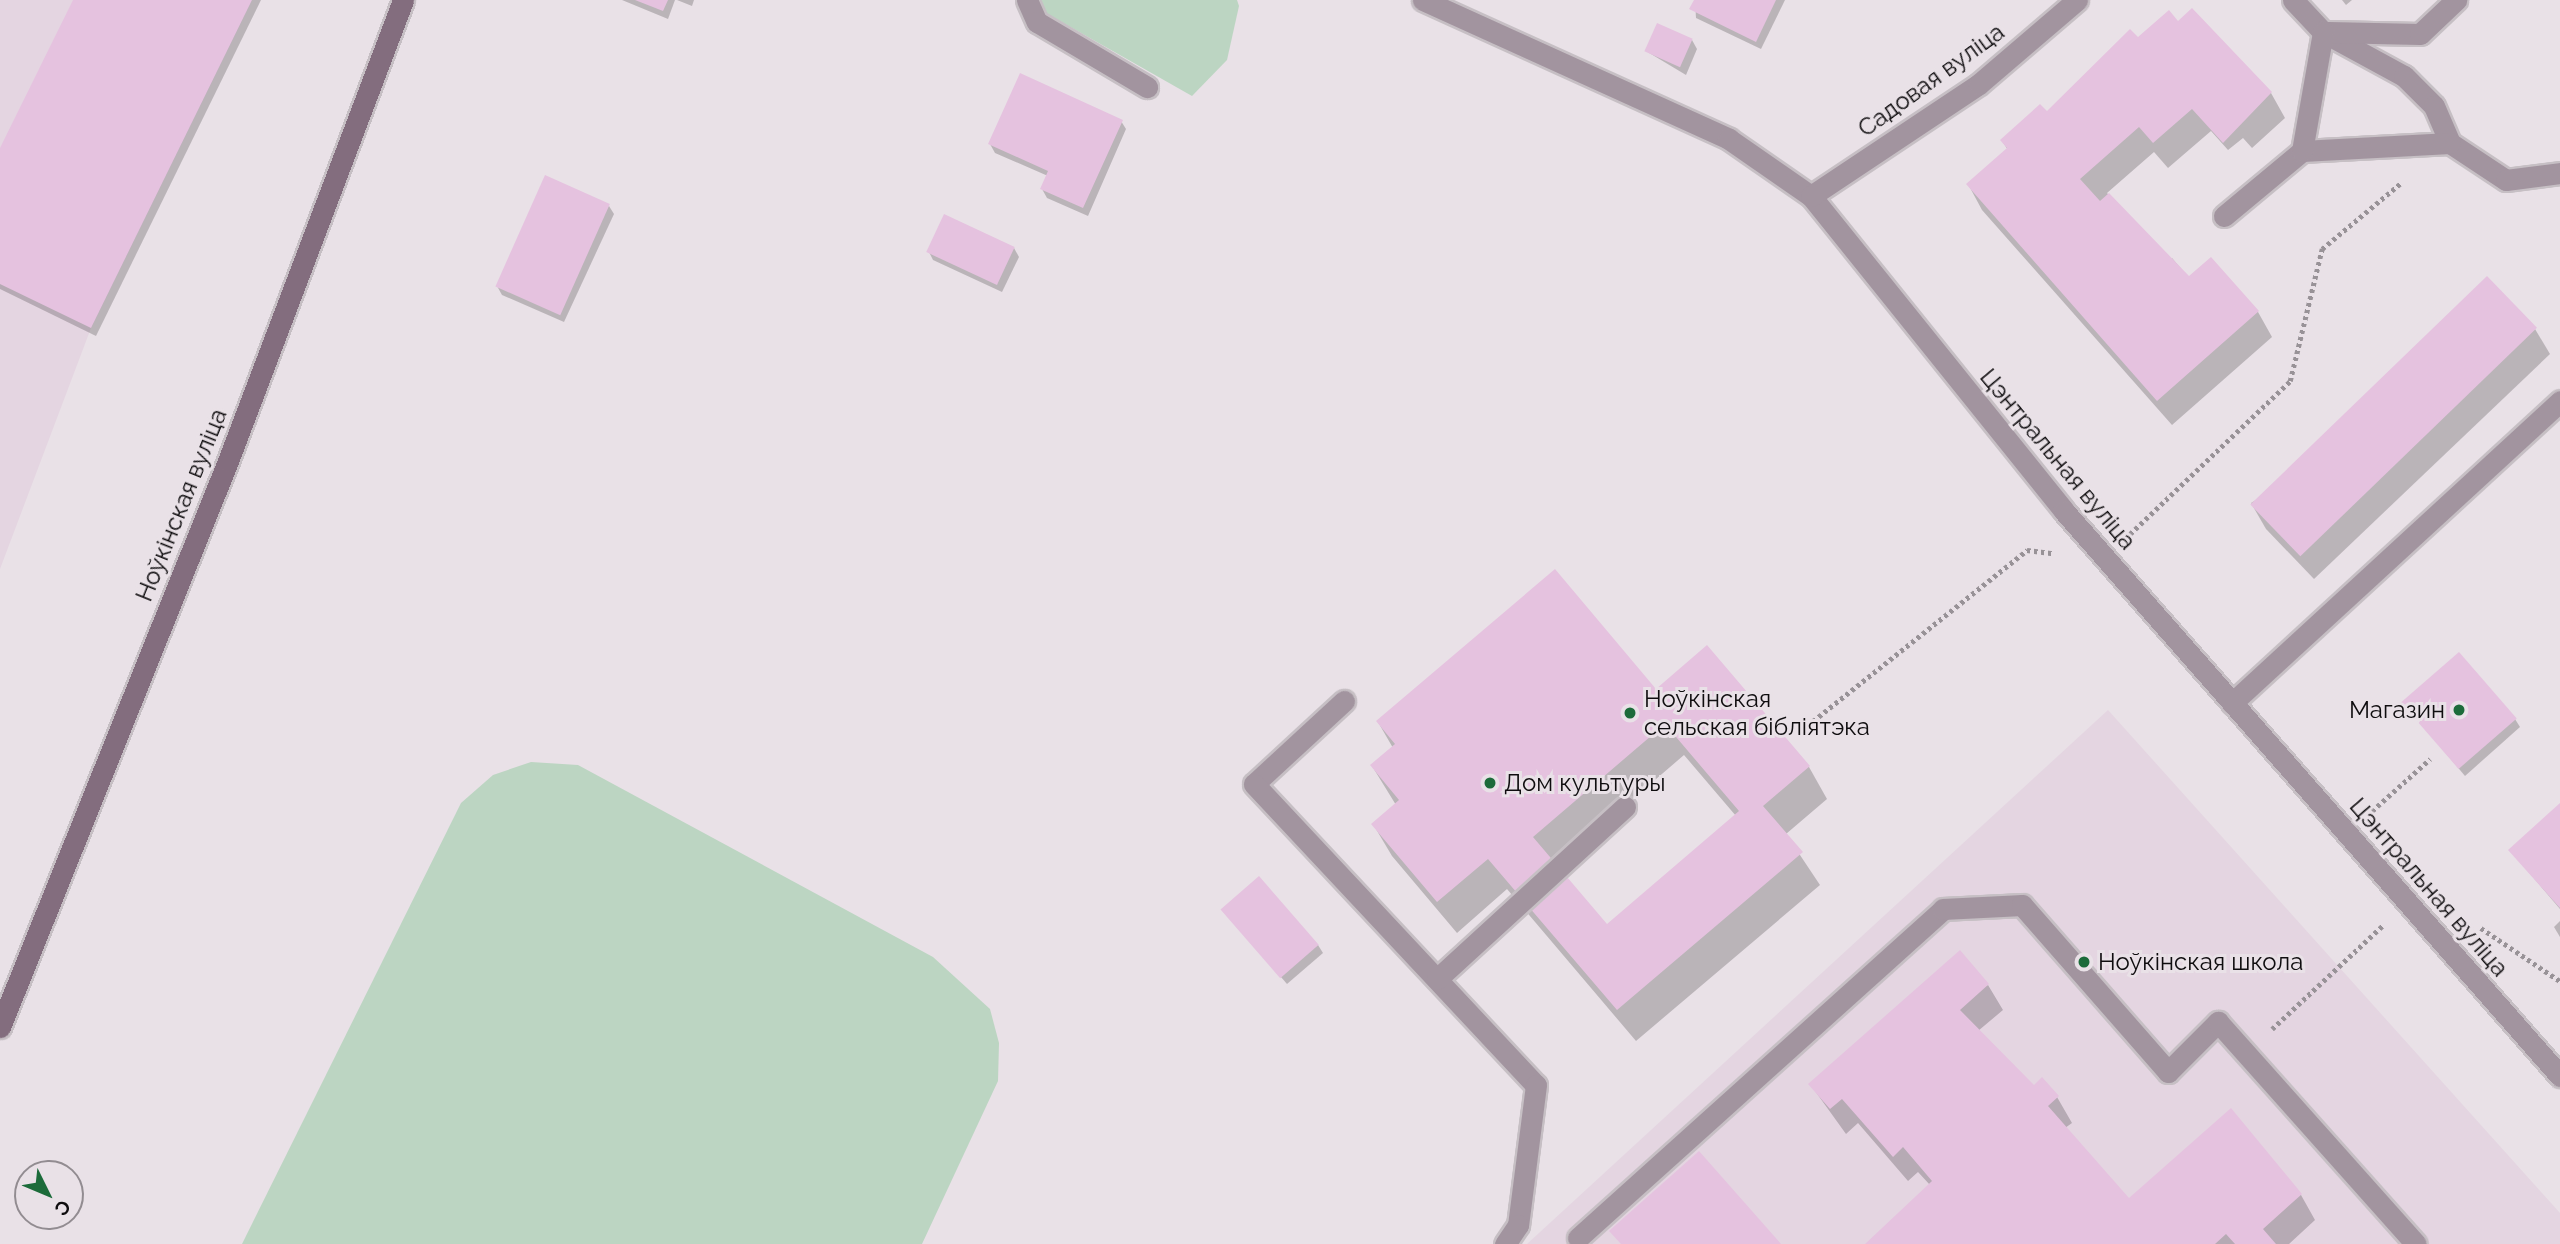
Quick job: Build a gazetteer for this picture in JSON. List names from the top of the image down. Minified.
{"streets":{"main road":["Ноўкінская вуліца"],"street":["Садовая вуліца","Цэнтральная вуліца"]},"crossings":[["Садовая вуліца","Цэнтральная вуліца"]],"places":["Магазин","Ноўкінская сельская бібліятэка","Дом культуры","Ноўкінская школа"],"north":"bottom right"}
